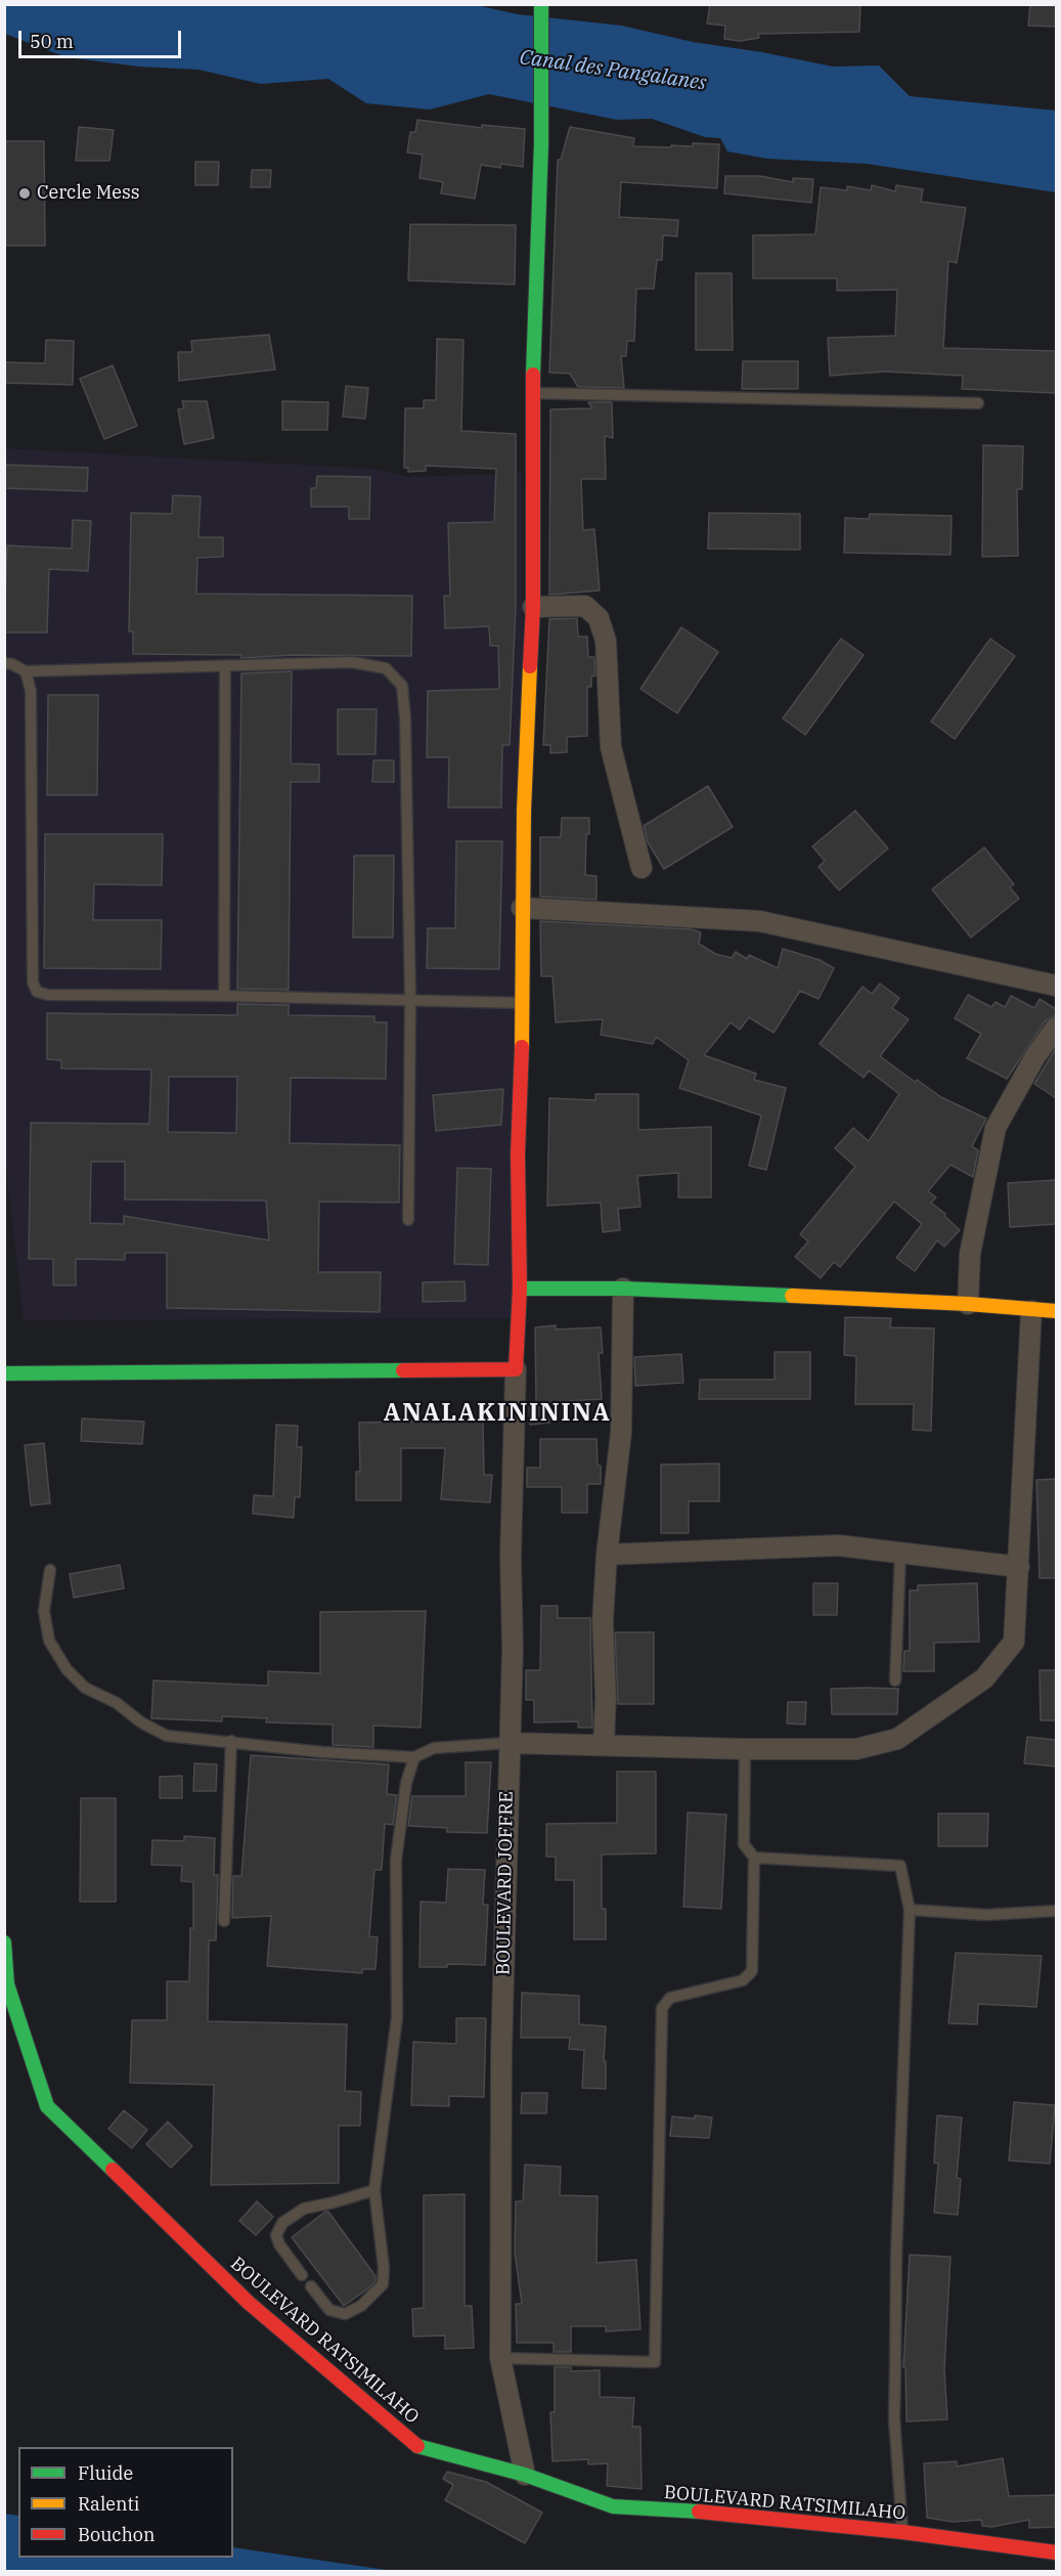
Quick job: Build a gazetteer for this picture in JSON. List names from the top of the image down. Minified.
{"streets":{"street":["BOULEVARD JOFFRE","BOULEVARD RATSIMILAHO"]},"crossings":[["BOULEVARD JOFFRE","BOULEVARD RATSIMILAHO"]],"districts":["ANALAKINININA"],"water":["Canal des Pangalanes"],"places":["Cercle Mess"],"legend":["Fluide","Ralenti","Bouchon"],"scale_bar":"50 m"}
